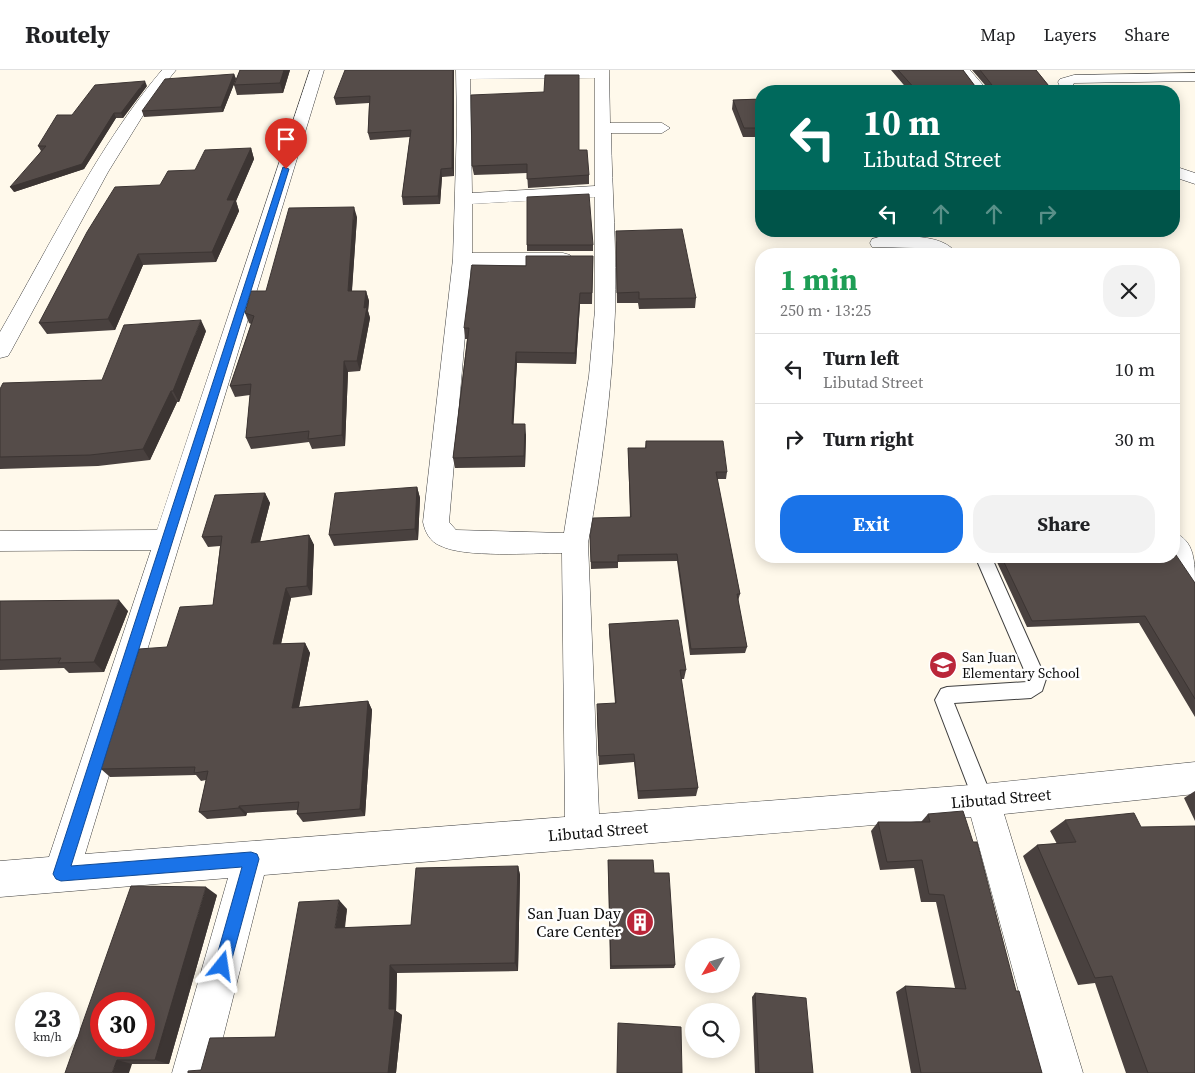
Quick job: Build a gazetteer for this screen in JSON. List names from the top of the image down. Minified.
{"streets":{"street":["Libutad Street"]},"places":{"school or university":["San Juan Elementary School"],"building":["San Juan Day Care Center"]},"north":"bottom left","page":{"header":"Routely","nav":["Map","Layers","Share"],"turn":["10 m","Libutad Street"],"heading":["1 min","250 m · 13:25"],"list":[{"name":"Turn left","note":"Libutad Street","value":"10 m"},{"name":"Turn right","value":"30 m"}],"buttons":["Exit","Share"],"speed":"23 km/h","limit":"30"}}
